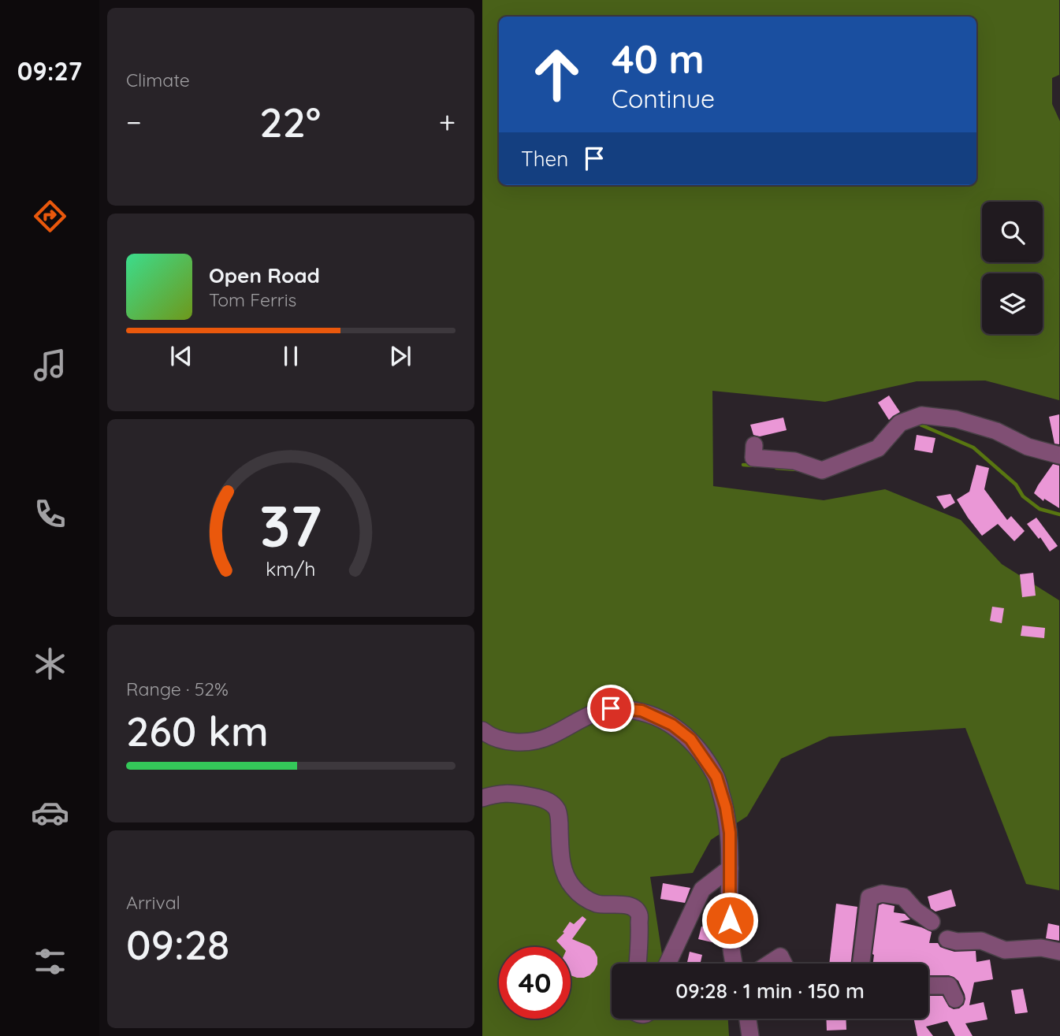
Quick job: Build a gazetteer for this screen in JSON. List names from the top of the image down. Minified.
{"page":{"tabs":"09:27","tile":["Climate",["Range · 52%","260 km"],["Arrival","09:28"]],"turn":["40 m","Continue"],"heat":["−","22°","+"],"then":"Then","song":["Open Road","Tom Ferris"],"limit":"40","trip":"09:28 · 1 min · 150 m","gauge":["37","km/h"]}}
